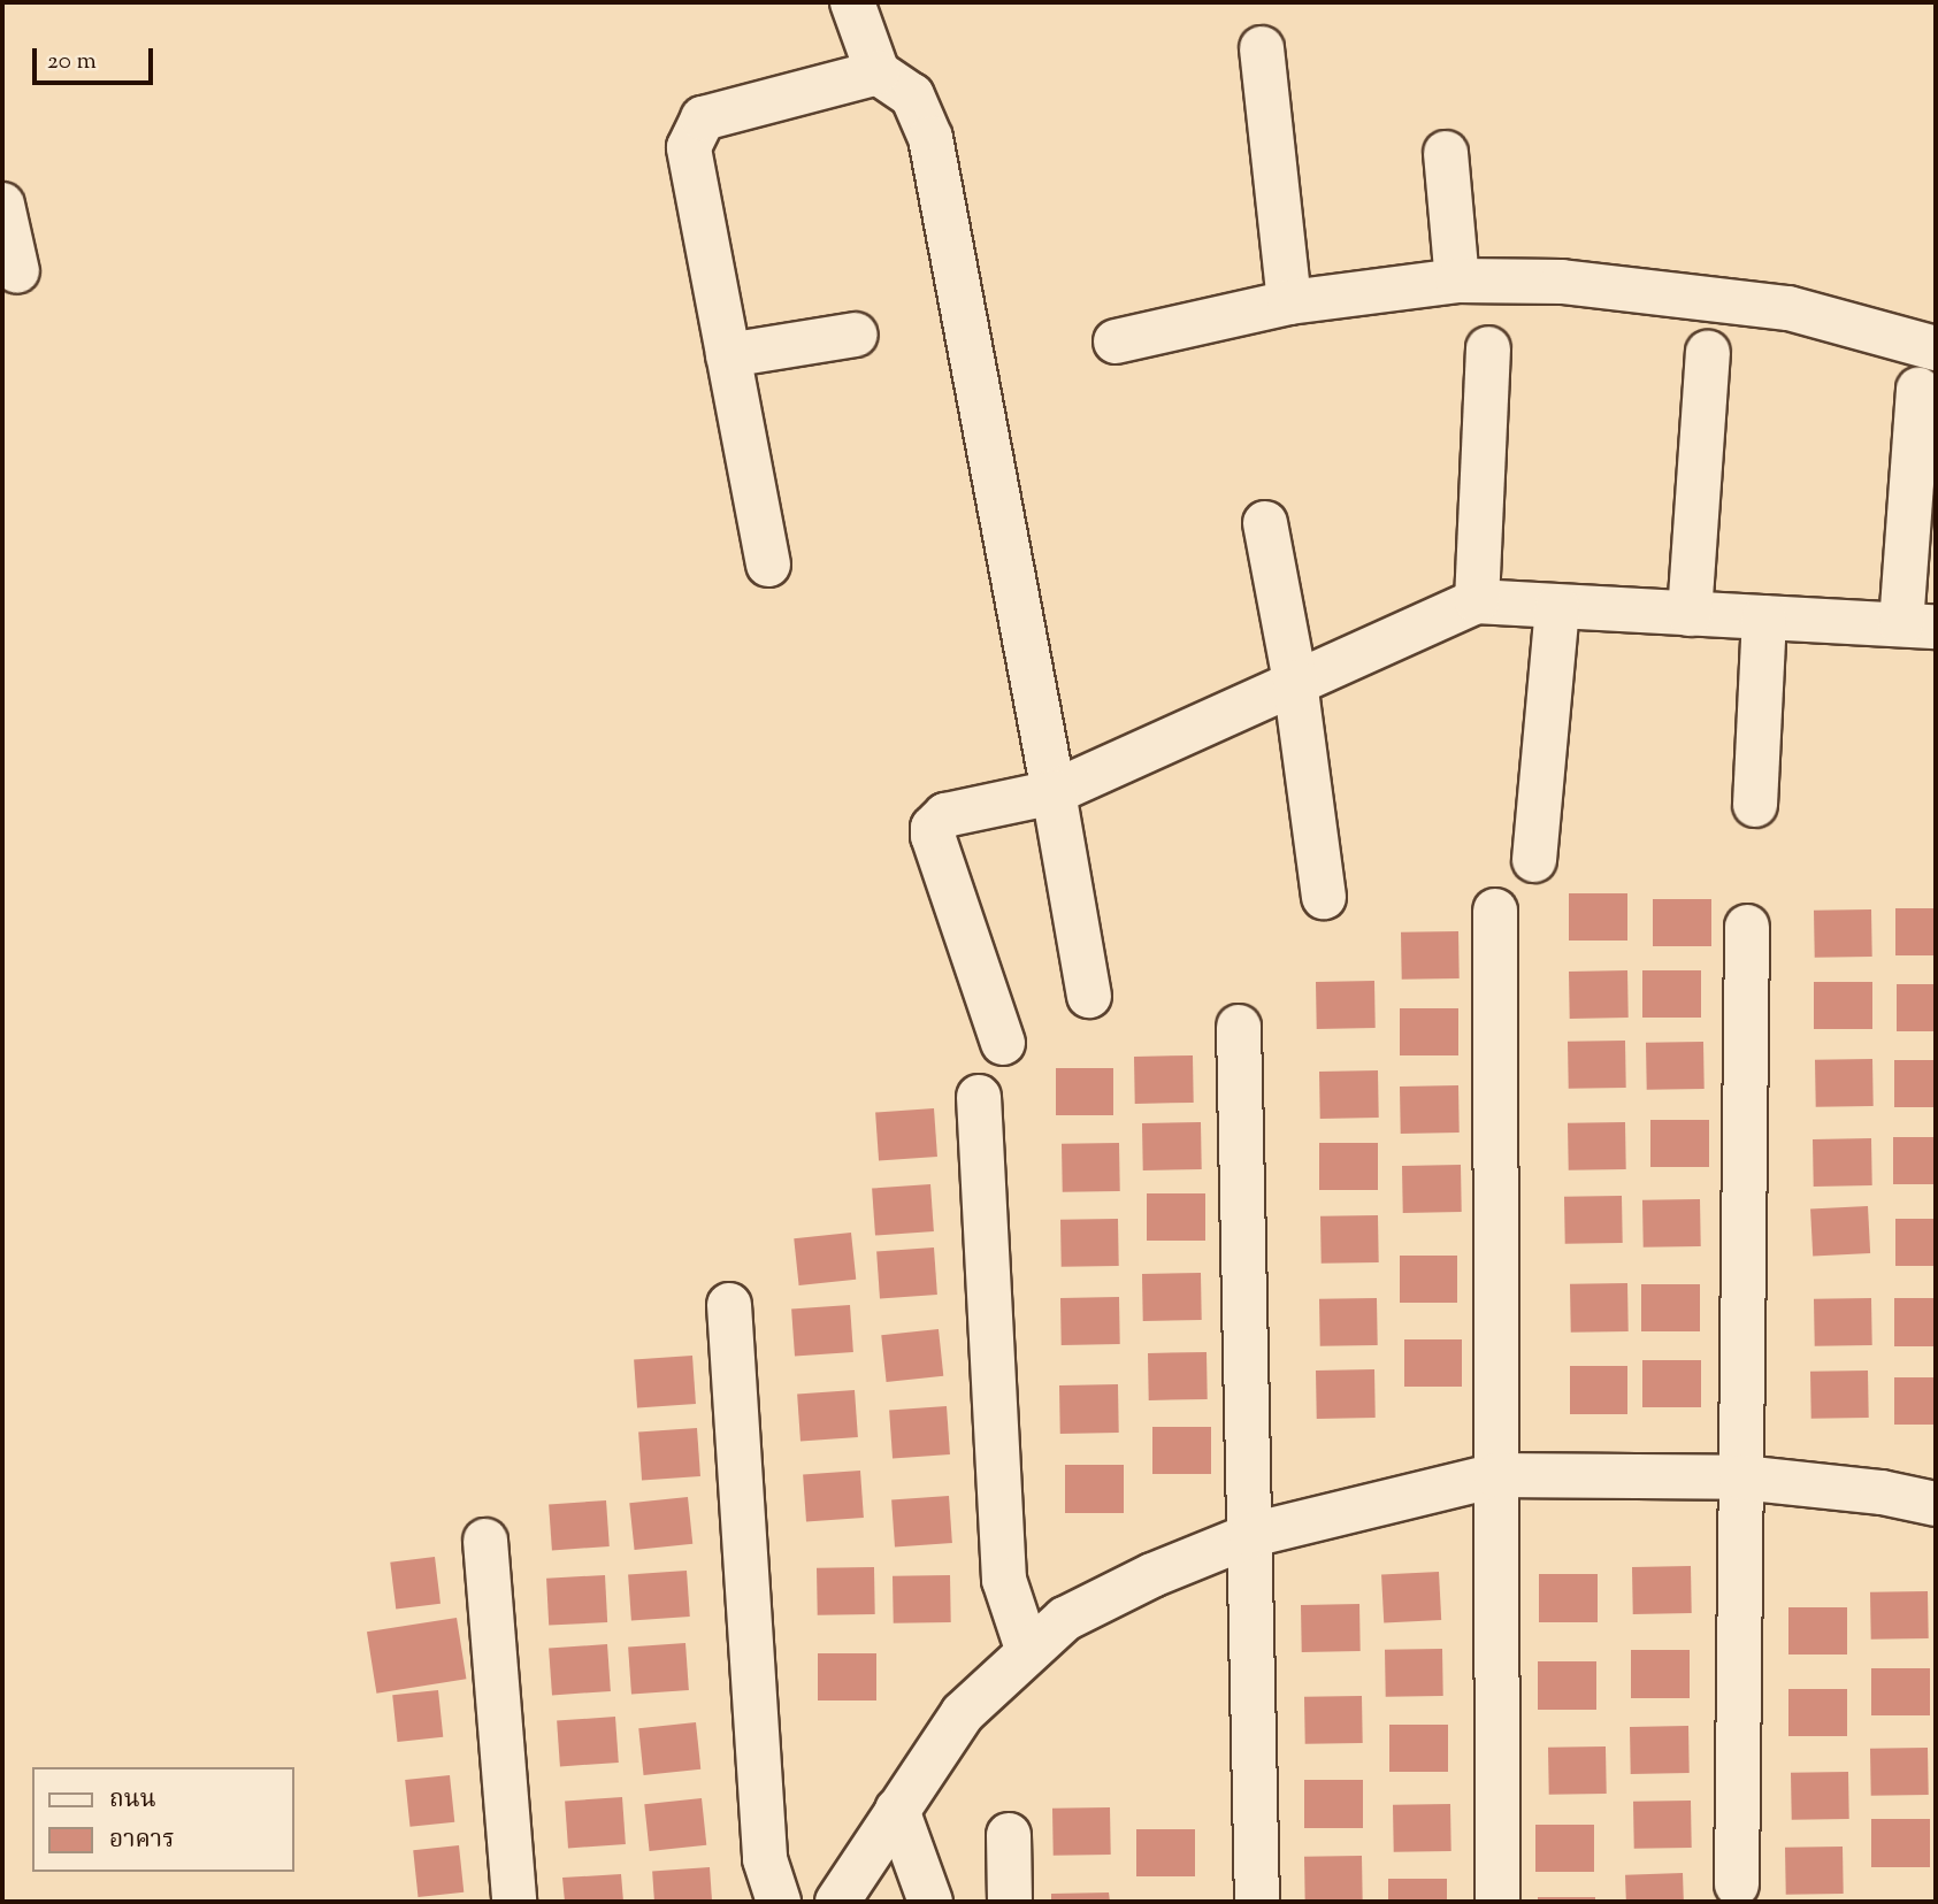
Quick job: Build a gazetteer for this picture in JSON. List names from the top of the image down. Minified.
{"legend":["ถนน","อาคาร"],"scale_bar":"20 m"}
